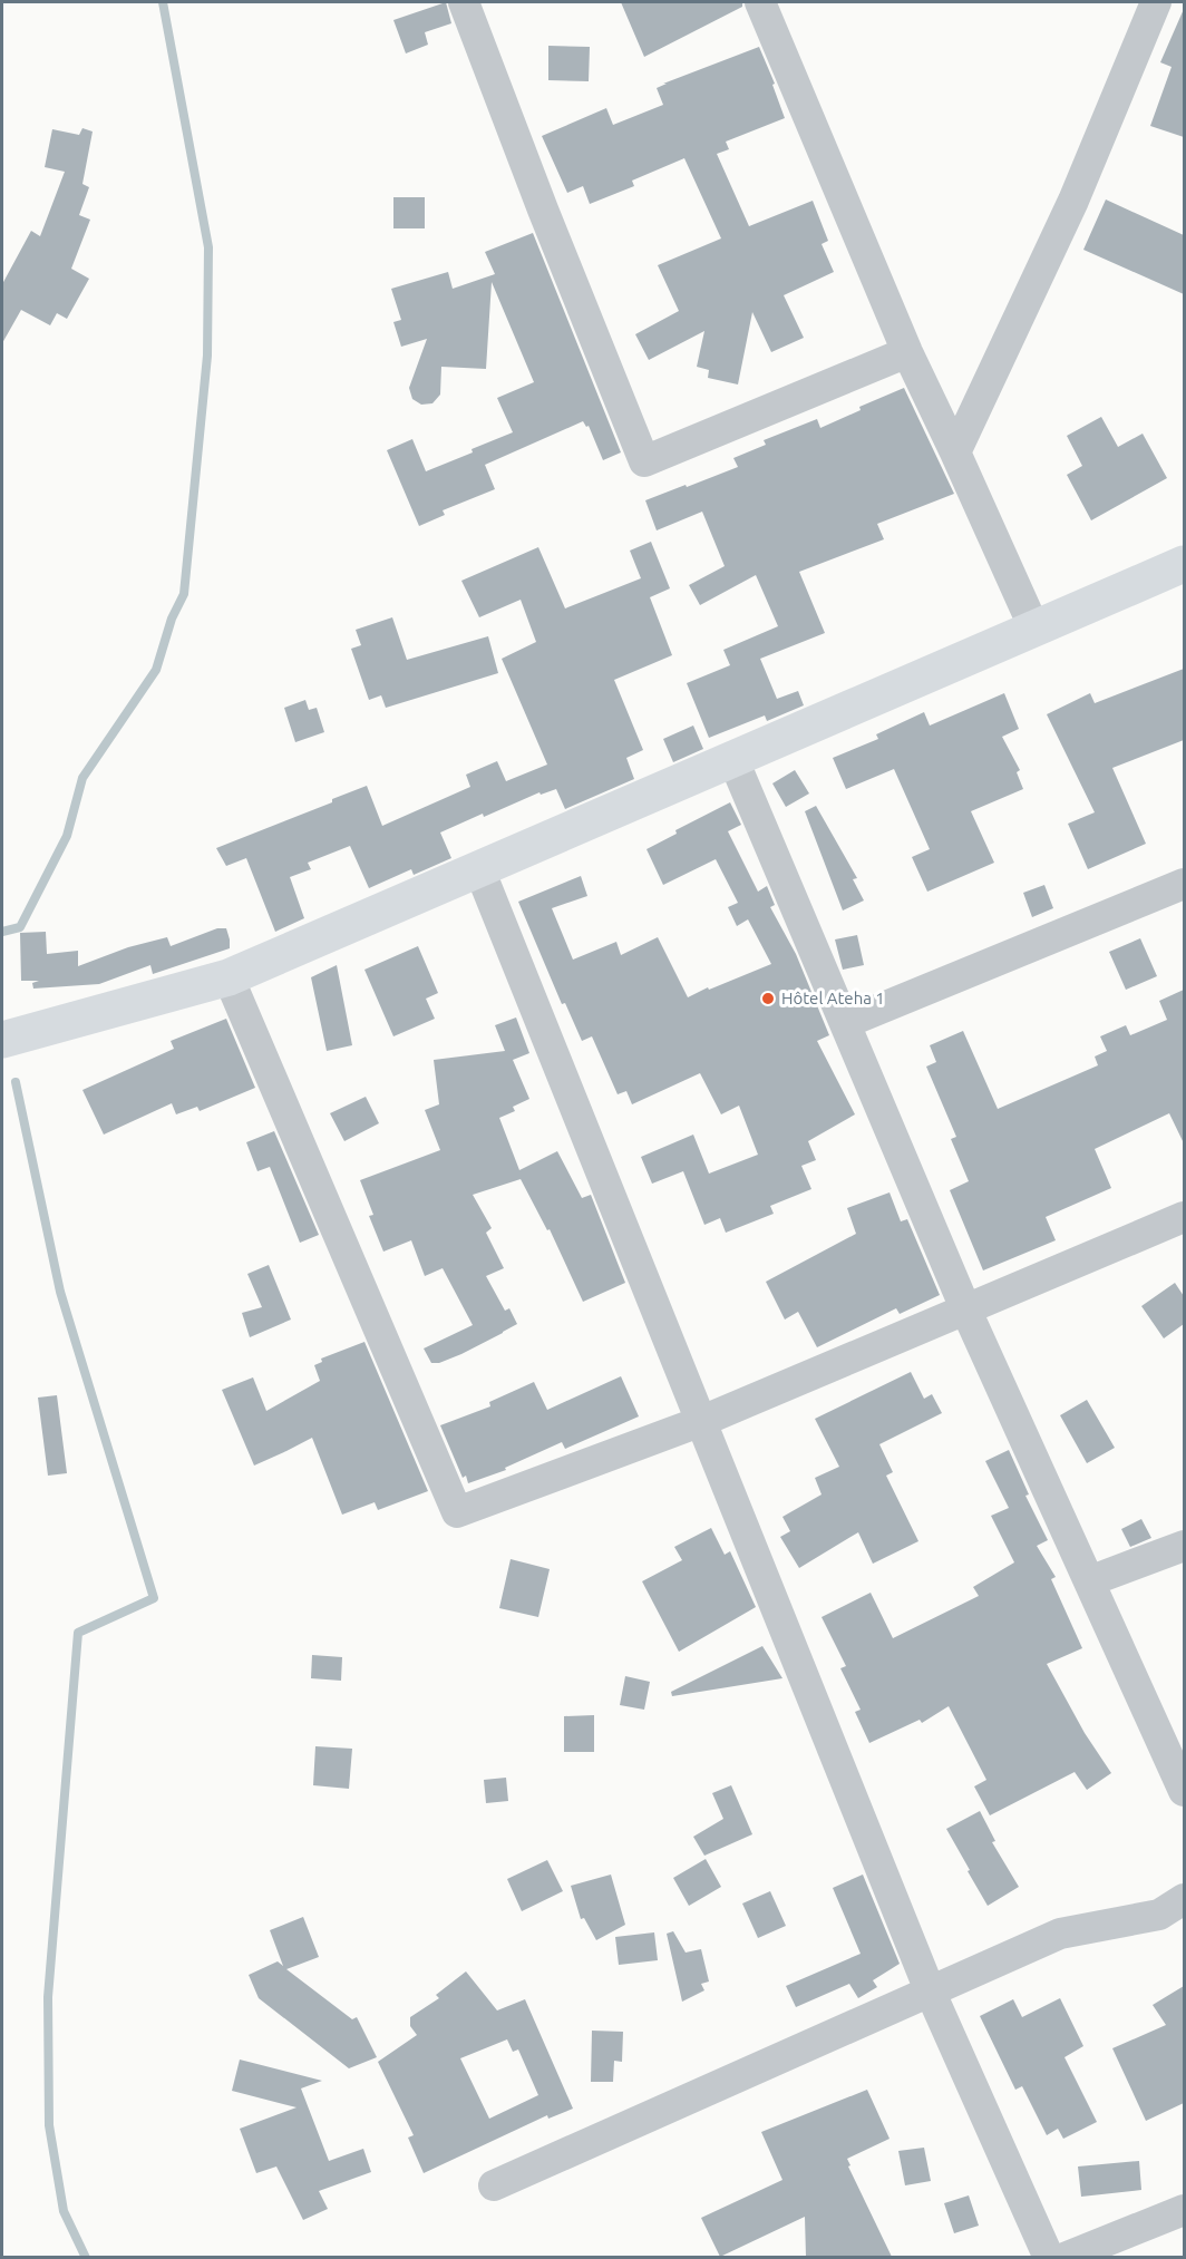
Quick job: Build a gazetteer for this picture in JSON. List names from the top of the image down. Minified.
{"places":["Hôtel Ateha 1"]}
